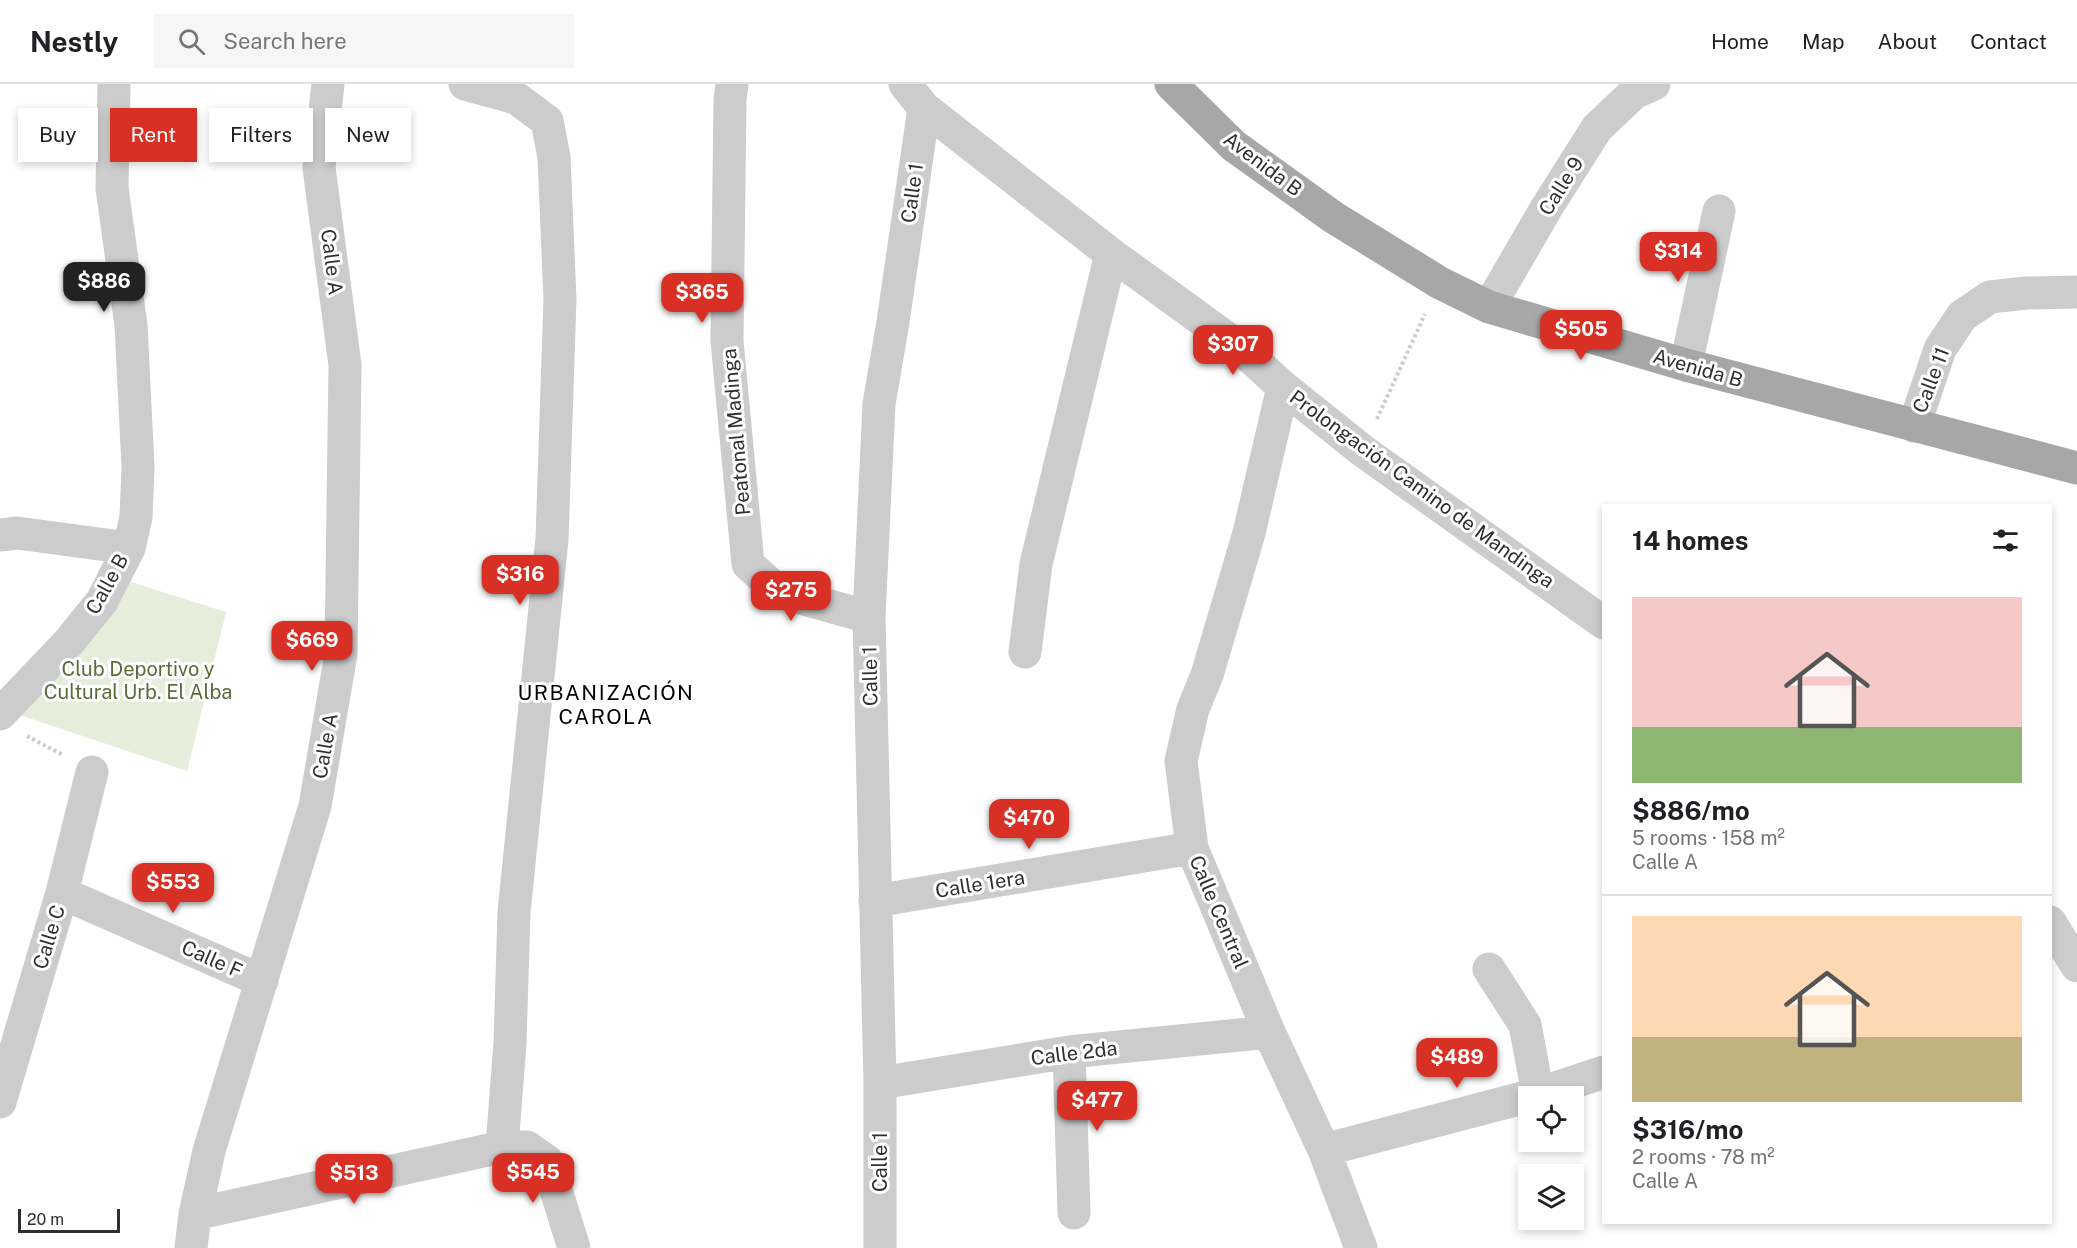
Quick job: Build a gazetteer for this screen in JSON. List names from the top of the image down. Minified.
{"streets":{"main road":["Avenida B"],"street":["Calle 9","Calle 1","Calle A","Calle 11","Peatonal Madinga","Prolongación Camino de Mandinga","Calle B","Calle 1era","Calle Central","Calle C","Calle F","Calle 2da"]},"crossings":[["Avenida B","Calle 9"],["Avenida B","Calle 11"],["Calle 1","Peatonal Madinga"],["Calle 1","Prolongación Camino de Mandinga"],["Calle 1","Calle 1era"],["Calle 1","Calle 2da"],["Calle A","Calle F"],["Prolongación Camino de Mandinga","Calle Central"],["Calle 1era","Calle Central"],["Calle Central","Calle 2da"],["Calle C","Calle F"]],"districts":["URBANIZACIÓN CAROLA"],"parks":["Club Deportivo y Cultural Urb. El Alba"],"scale_bar":"20 m","page":{"header":"Nestly","search":"Search here","nav":["Home","Map","About","Contact"],"chip":["Buy","Rent","Filters","New"],"price":["$314","$886","$365","$505","$307","$316","$275","$669","$470","$553","$489","$477","$545","$513"],"heading":"14 homes","list":[{"name":"$886/mo","note":"5 rooms · 158 m² · Calle A"},{"name":"$316/mo","note":"2 rooms · 78 m² · Calle A"}],"scale":"20 m"}}
